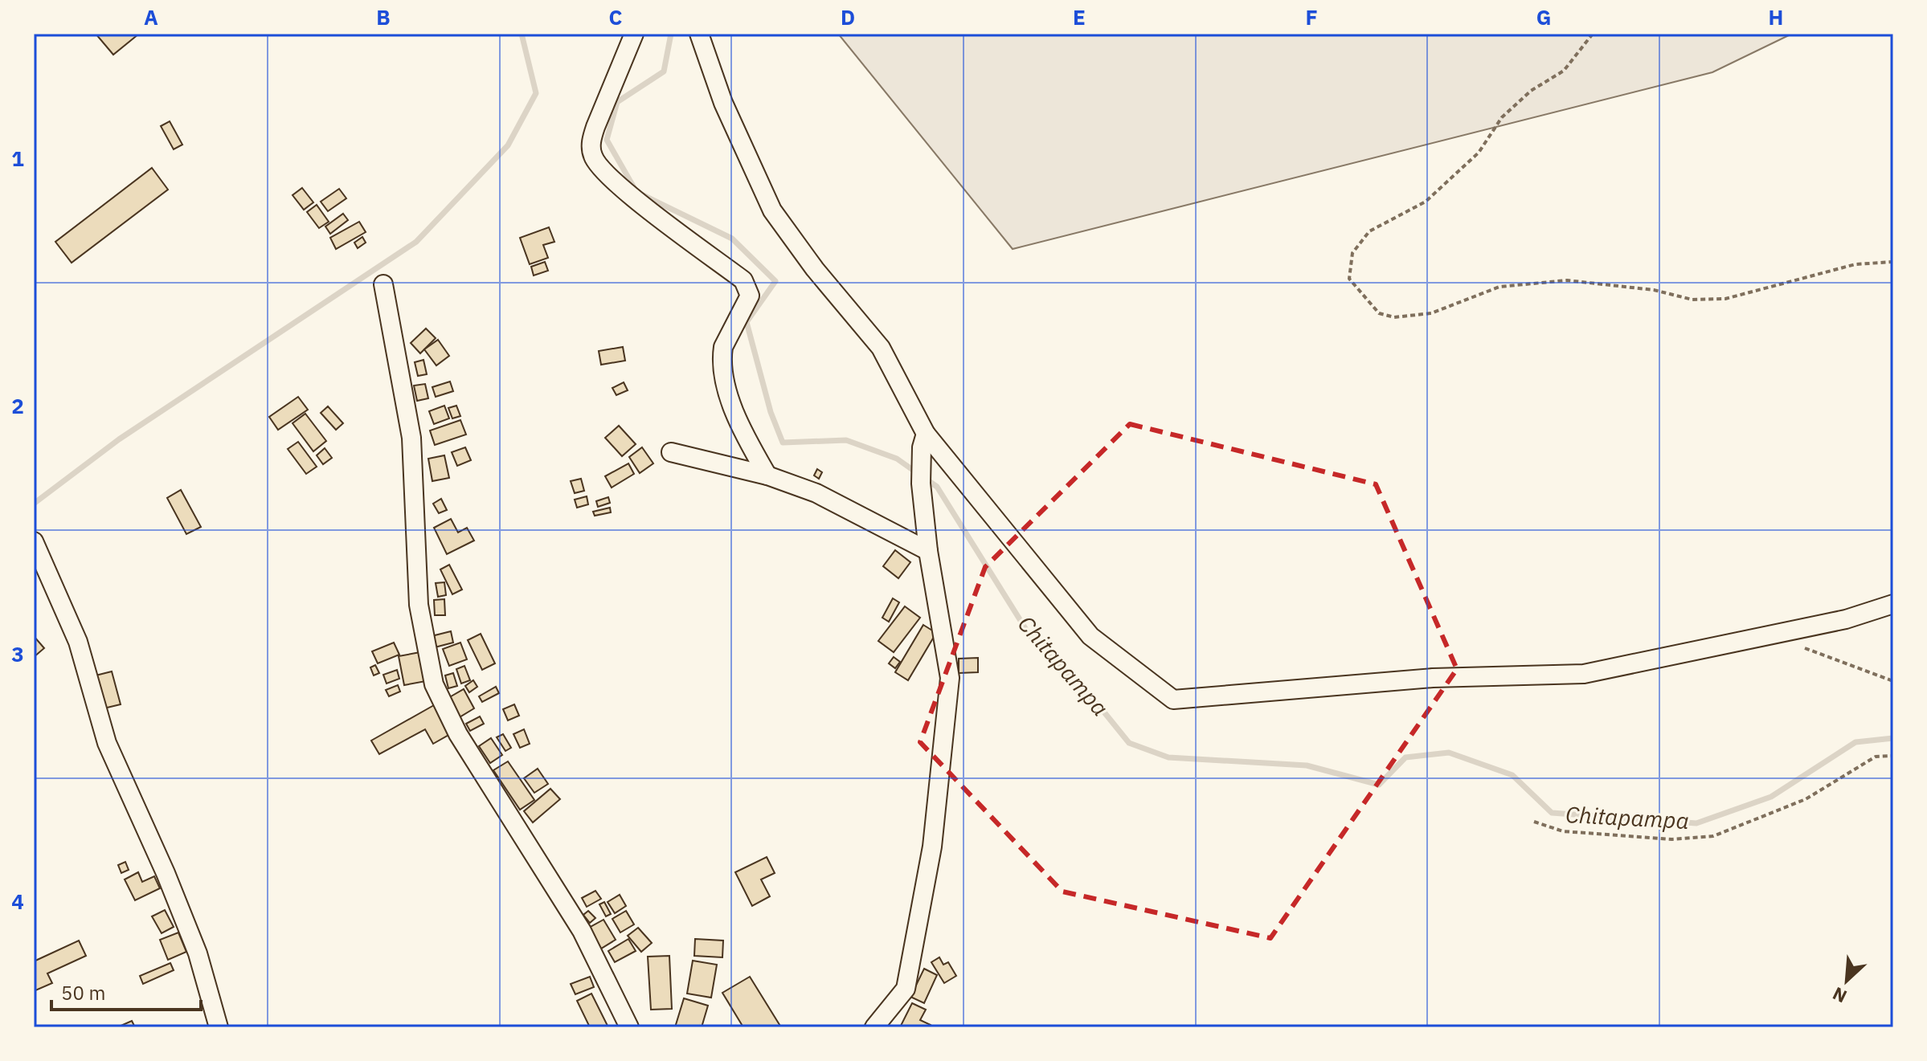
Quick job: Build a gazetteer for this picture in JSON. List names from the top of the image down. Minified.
{"water":["Chitapampa"],"scale_bar":"50 m","north":"bottom left","grid":{"columns":["A","B","C","D","E","F","G","H"],"rows":["1","2","3","4"]}}
